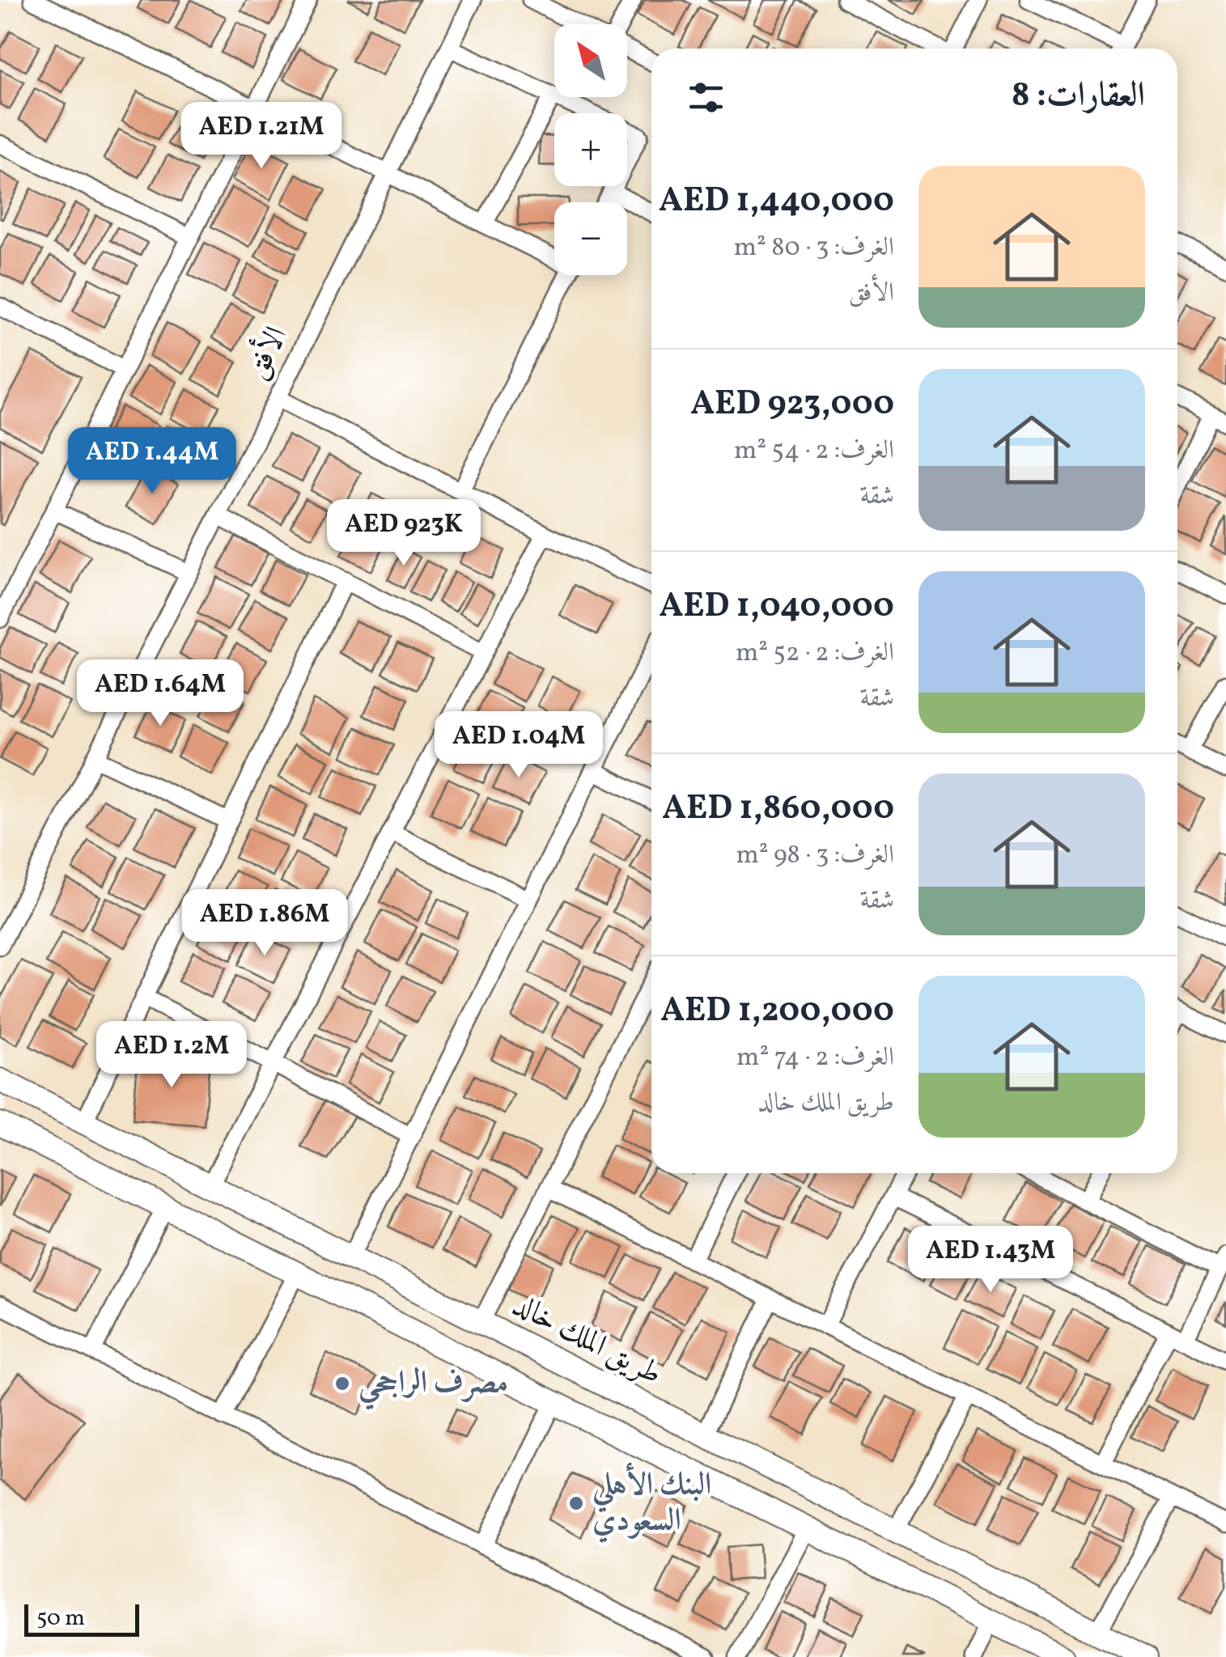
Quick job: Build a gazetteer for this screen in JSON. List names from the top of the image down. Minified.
{"streets":{"main road":["طريق الملك خالد"],"street":["الأفق"]},"places":["مصرف الراجحي","البنك الأهلي السعودي"],"scale_bar":"50 m","north":"top left","page":{"map_buttons":["+","−"],"heading":"العقارات: 8","price":["AED 1.21M","AED 1.44M","AED 923K","AED 1.64M","AED 1.04M","AED 1.86M","AED 1.2M","AED 1.43M"],"list":[{"name":"AED 1,440,000","note":"الغرف: 3 · 80 m² · الأفق"},{"name":"AED 923,000","note":"الغرف: 2 · 54 m² · شقة"},{"name":"AED 1,040,000","note":"الغرف: 2 · 52 m² · شقة"},{"name":"AED 1,860,000","note":"الغرف: 3 · 98 m² · شقة"},{"name":"AED 1,200,000","note":"الغرف: 2 · 74 m² · طريق الملك خالد"}],"scale":"50 m"}}
